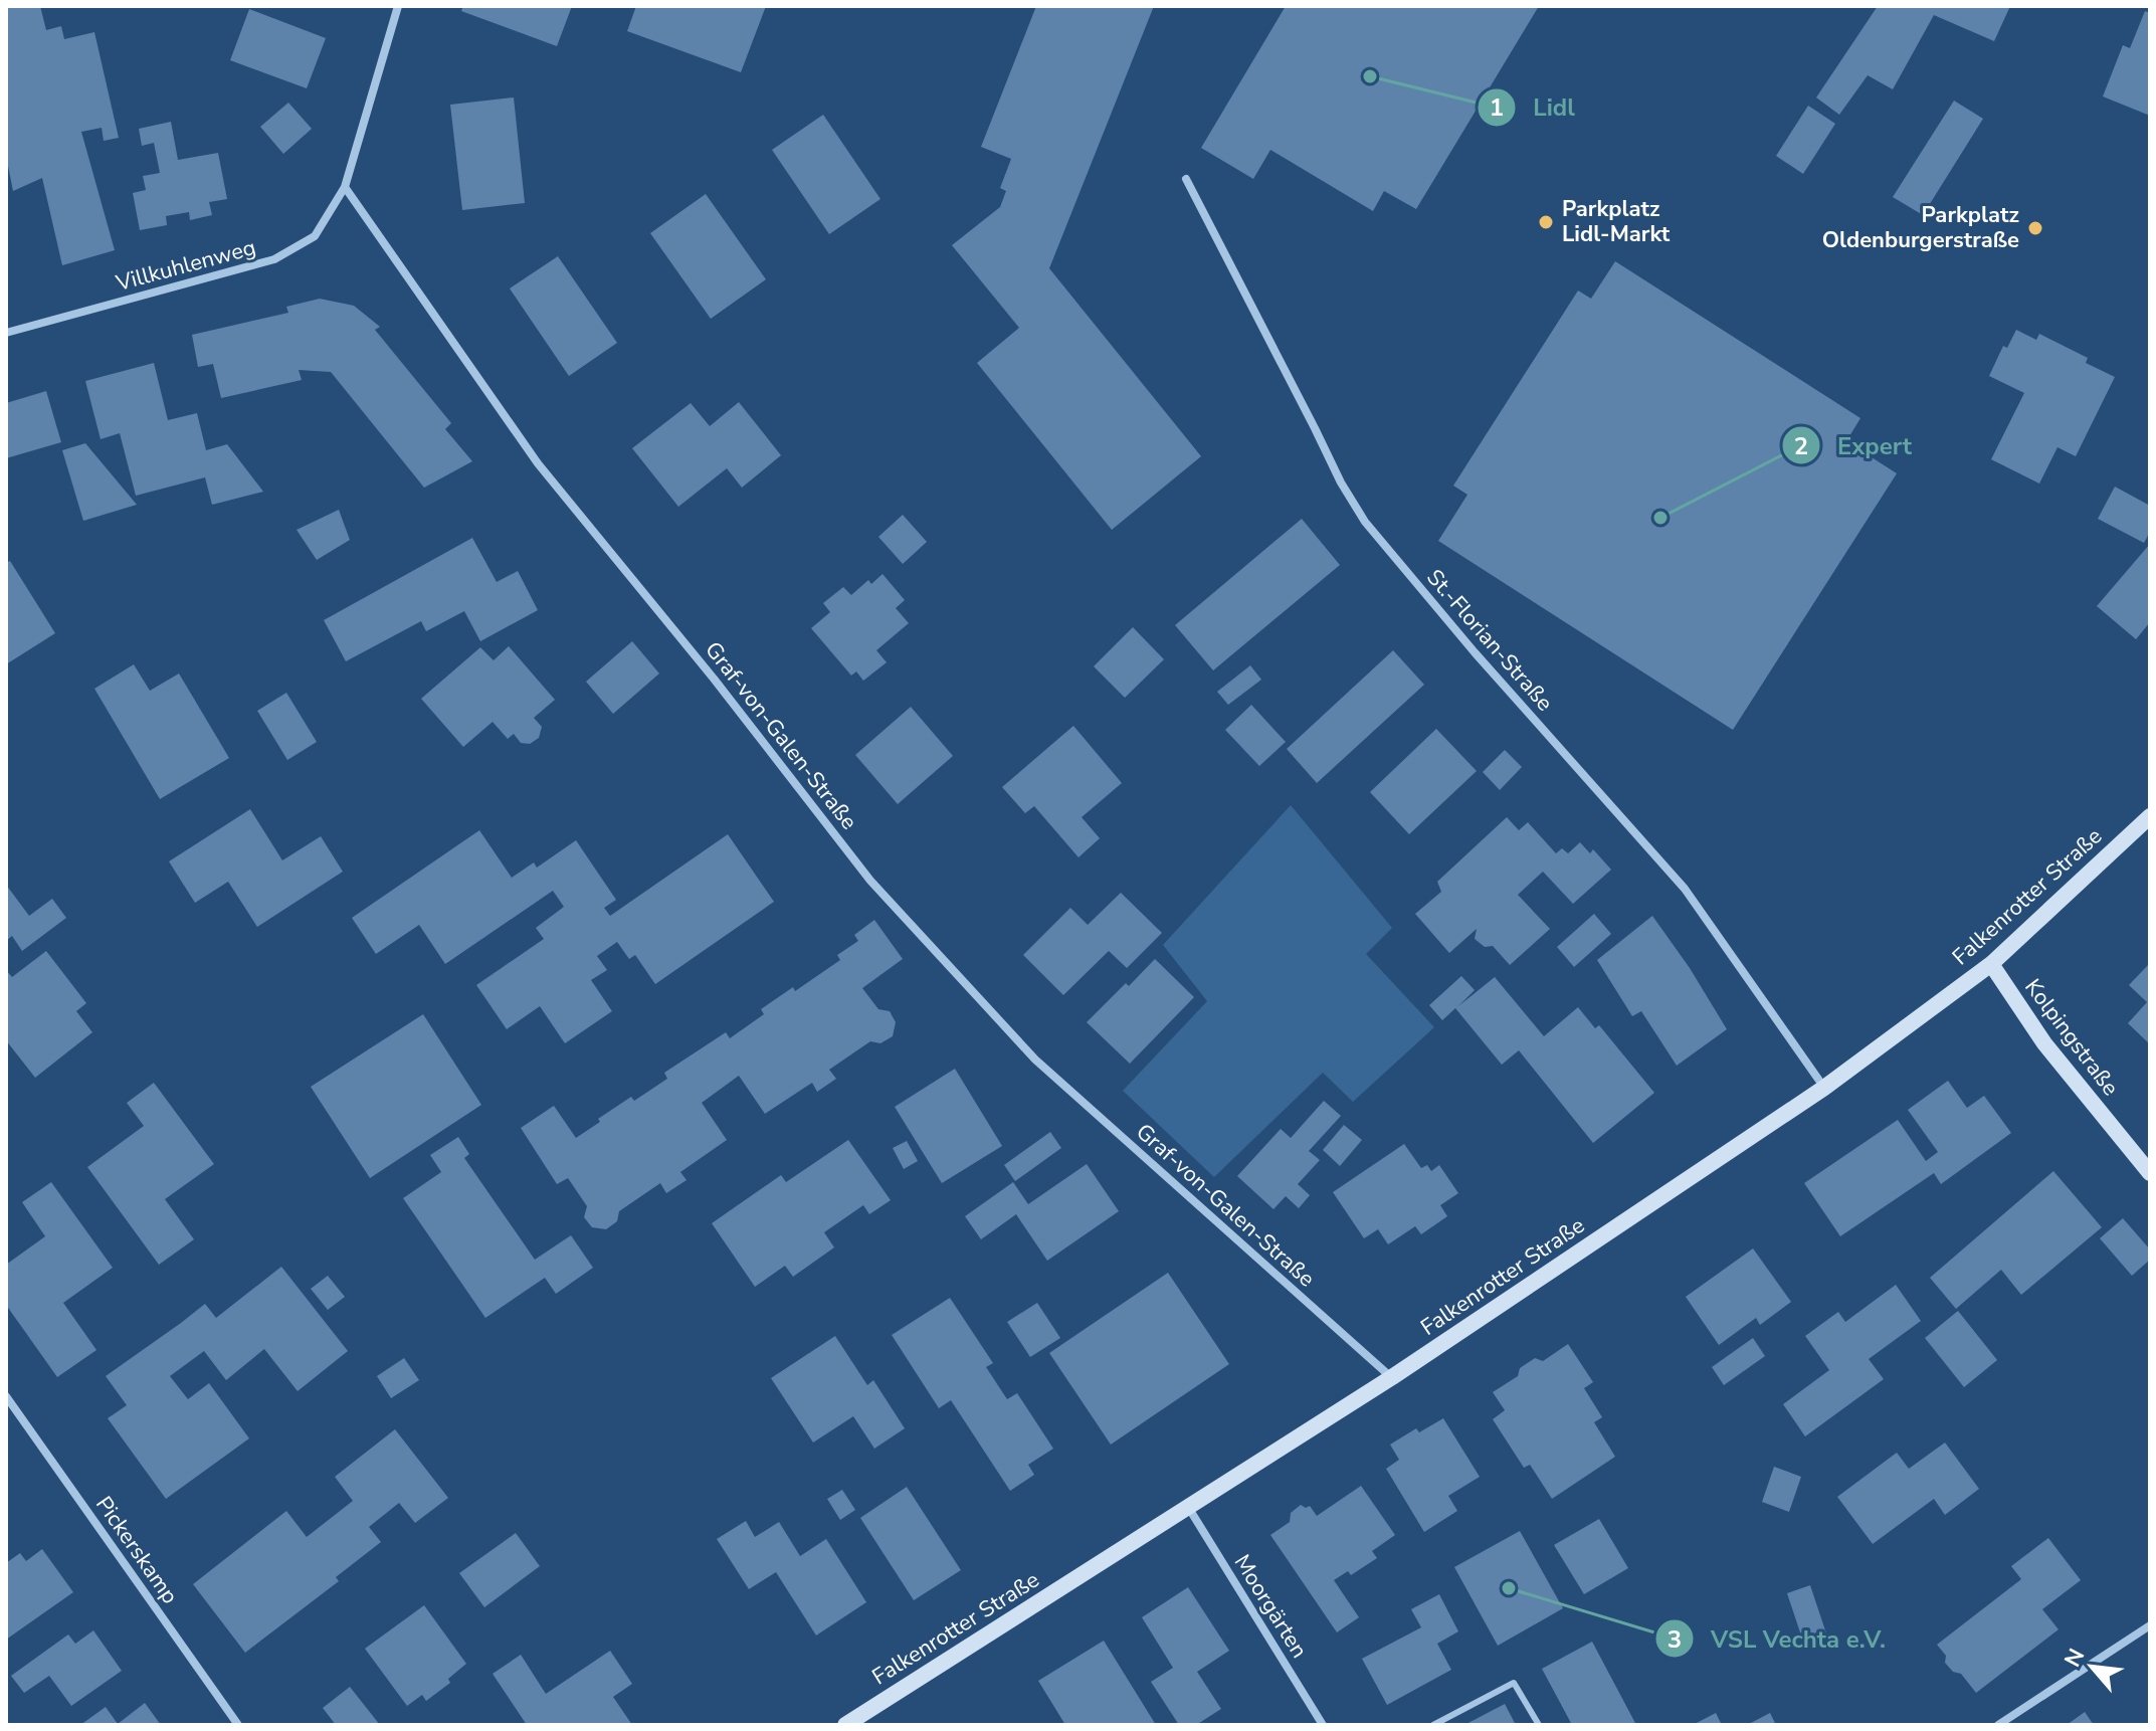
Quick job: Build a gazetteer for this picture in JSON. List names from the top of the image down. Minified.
{"streets":{"street":["Villkuhlenweg","St.-Florian-Straße","Graf-von-Galen-Straße","Falkenrotter Straße","Kolpingstraße","Pickerskamp","Moorgärten"]},"crossings":[["Villkuhlenweg","Graf-von-Galen-Straße"],["St.-Florian-Straße","Falkenrotter Straße"],["Graf-von-Galen-Straße","Falkenrotter Straße"],["Falkenrotter Straße","Kolpingstraße"],["Falkenrotter Straße","Moorgärten"]],"places":["Lidl","Parkplatz Lidl-Markt","Parkplatz Oldenburgerstraße","Expert","VSL Vechta e.V."],"north":"top left"}
